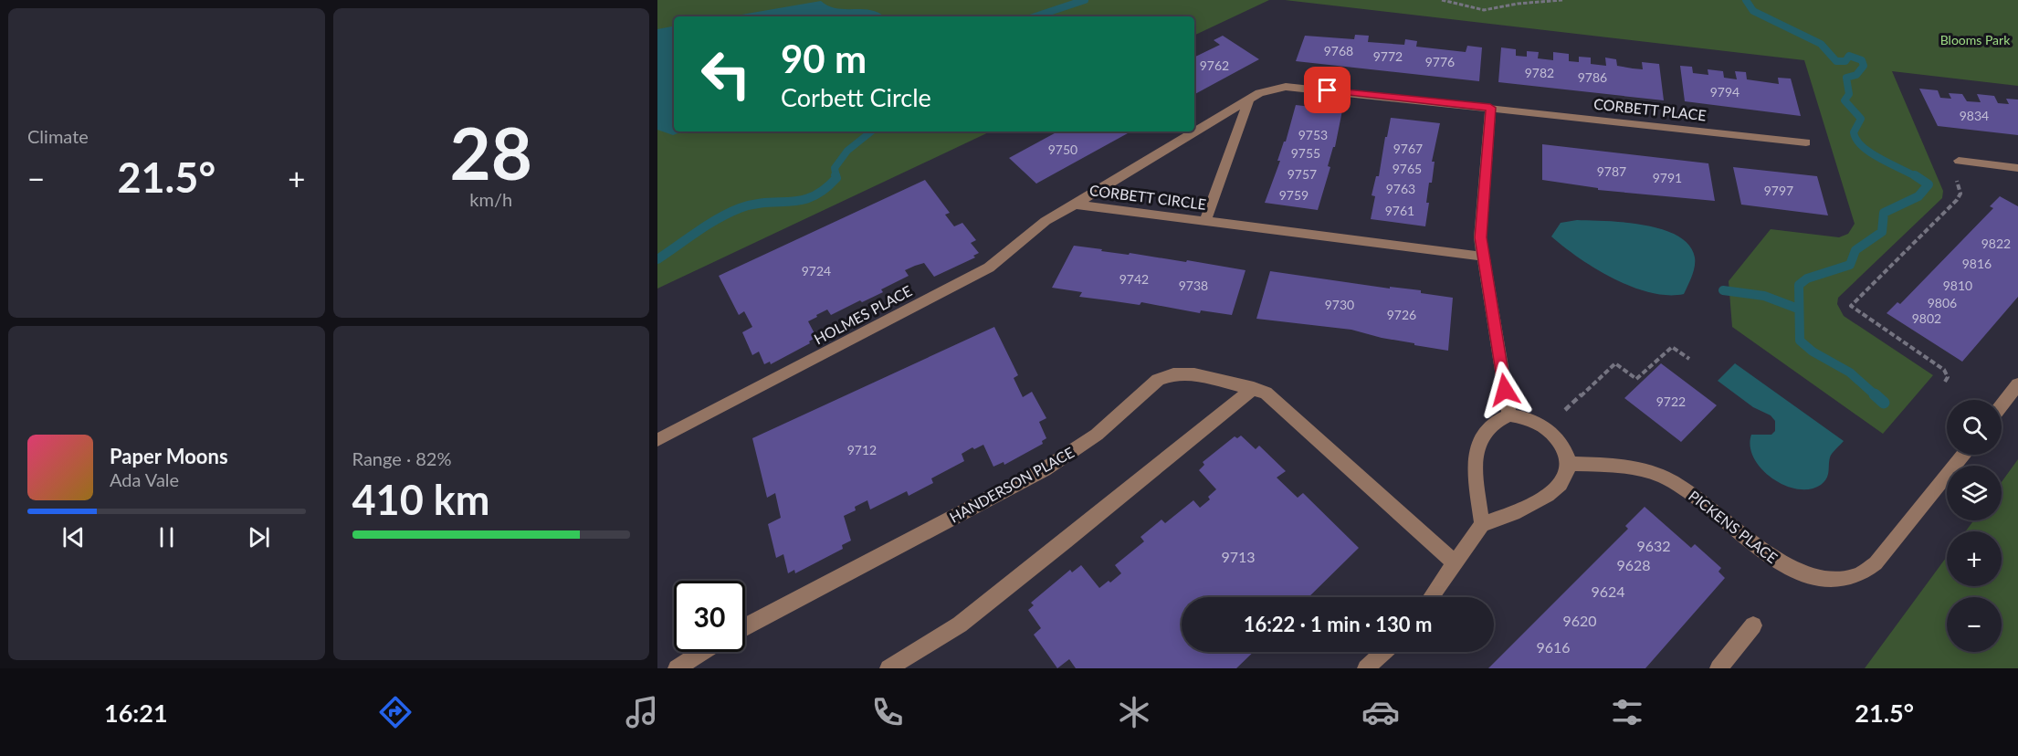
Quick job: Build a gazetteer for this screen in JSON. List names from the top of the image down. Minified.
{"streets":{"street":["CORBETT PLACE","CORBETT CIRCLE","HOLMES PLACE","HANDERSON PLACE","PICKENS PLACE"]},"crossings":[["CORBETT PLACE","CORBETT CIRCLE"],["CORBETT CIRCLE","HOLMES PLACE"]],"parks":["Blooms Park"],"house_numbers":["9768","9772","9776","9762","9782","9786","9794","9834","9753","9767","9750","9755","9765","9787","9757","9791","9763","9797","9759","9761","9822","9816","9724","9742","9738","9810","9806","9730","9726","9802","9722","9712","9632","9713","9628","9624","9620","9616"],"page":{"tile":["Climate",["28","km/h"],["Range · 82%","410 km"]],"turn":["90 m","Corbett Circle"],"heat":["−","21.5°","+"],"map_buttons":["+","−"],"song":["Paper Moons","Ada Vale"],"limit":"30","trip":"16:22 · 1 min · 130 m","tabs":["16:21","21.5°"]}}
